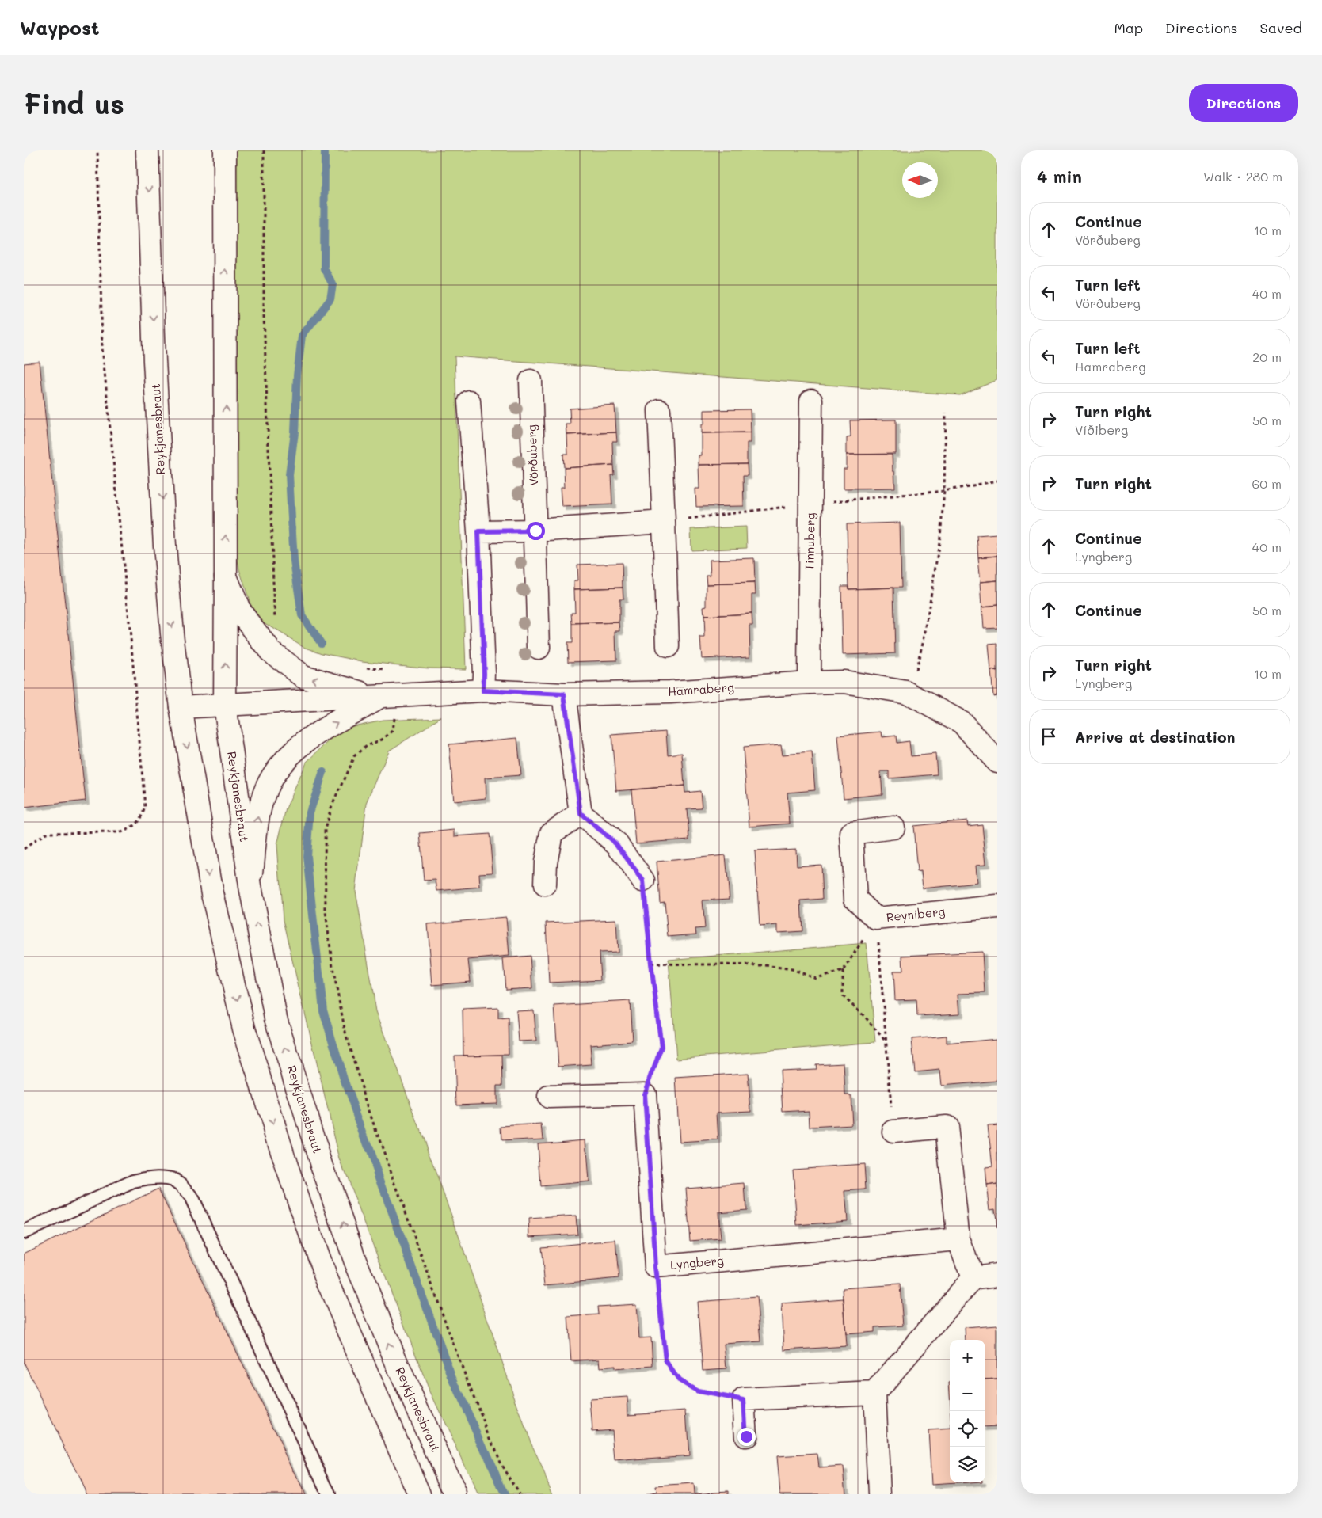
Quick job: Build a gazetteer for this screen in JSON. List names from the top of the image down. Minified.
{"streets":{"main road":["Reykjanesbraut","Vörðuberg","Tinnuberg","Hamraberg","Reyniberg","Lyngberg"]},"crossings":[["Tinnuberg","Hamraberg"]],"north":"left","page":{"header":"Waypost","nav":["Map","Directions","Saved"],"buttons":"Directions","title":"Find us","heading":["4 min","Walk · 280 m"],"list":[["Continue","Vörðuberg","10 m"],["Turn left","Vörðuberg","40 m"],["Turn left","Hamraberg","20 m"],["Turn right","Víðiberg","50 m"],["Turn right","60 m"],["Continue","Lyngberg","40 m"],["Continue","50 m"],["Turn right","Lyngberg","10 m"],"Arrive at destination"],"map_buttons":["+","−"]}}
